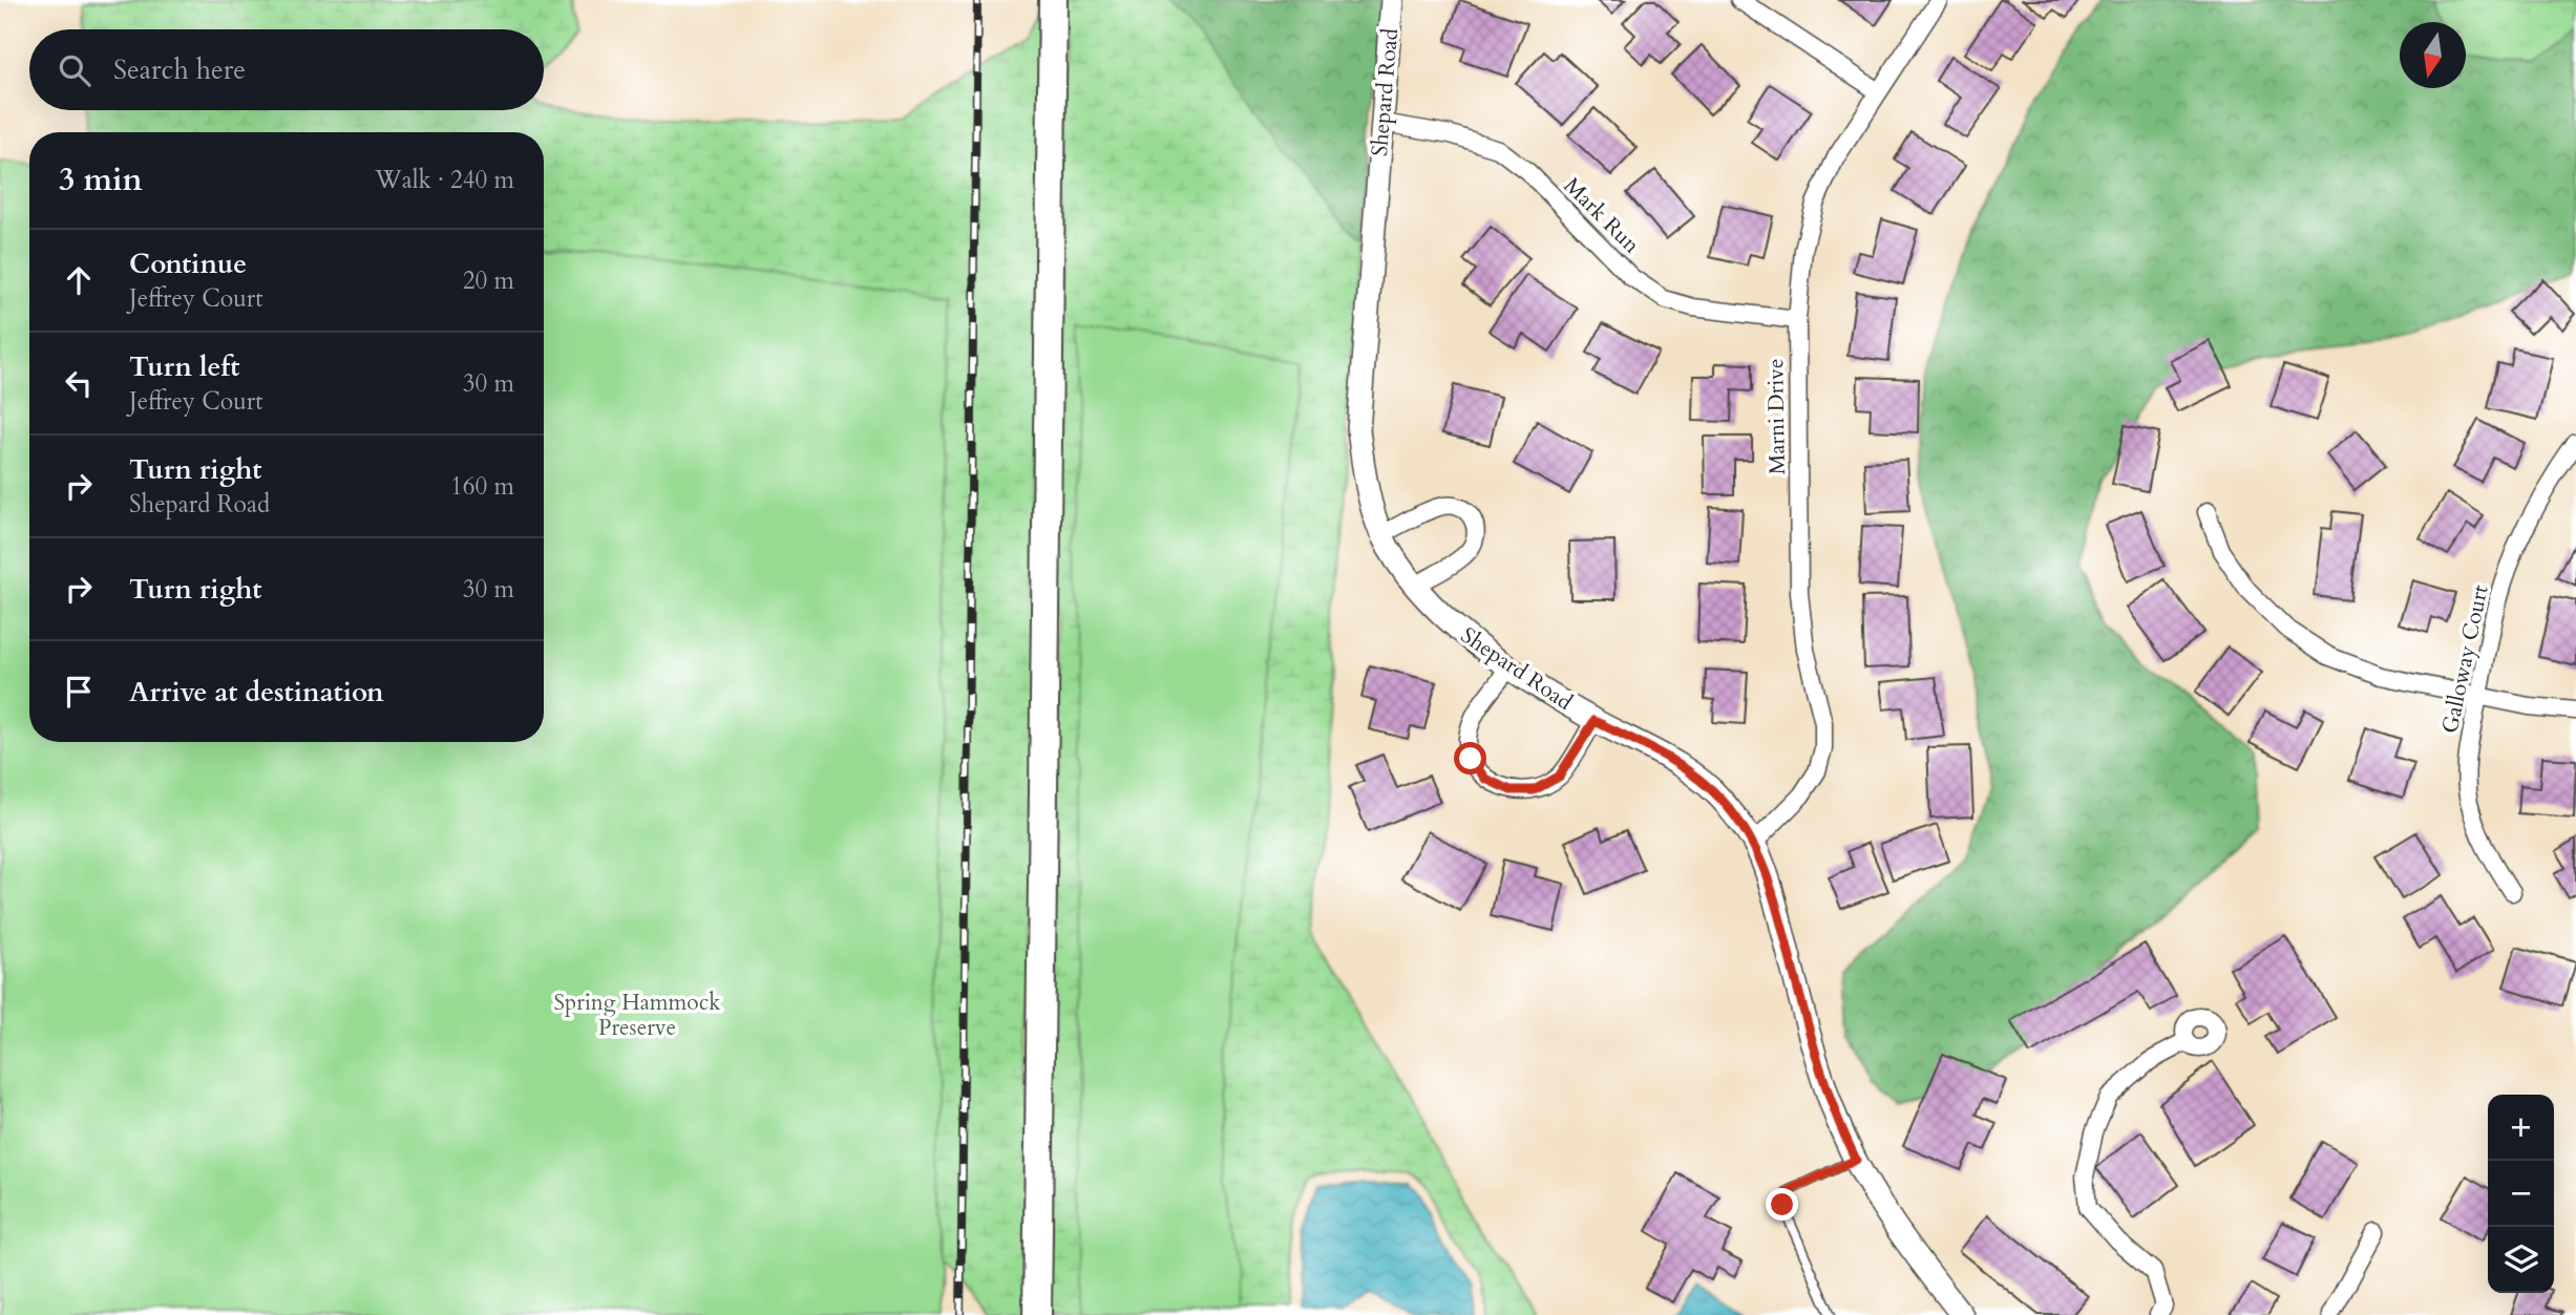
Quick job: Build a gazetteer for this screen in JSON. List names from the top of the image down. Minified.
{"streets":{"street":["Shepard Road","Mark Run","Marni Drive","Galloway Court"]},"crossings":[["Shepard Road","Mark Run"],["Shepard Road","Marni Drive"],["Mark Run","Marni Drive"]],"parks":["Spring Hammock Preserve"],"north":"bottom","page":{"search":"Search here","heading":["3 min","Walk · 240 m"],"list":[["Continue","Jeffrey Court","20 m"],["Turn left","Jeffrey Court","30 m"],["Turn right","Shepard Road","160 m"],["Turn right","30 m"],"Arrive at destination"],"map_buttons":["+","−"]}}
